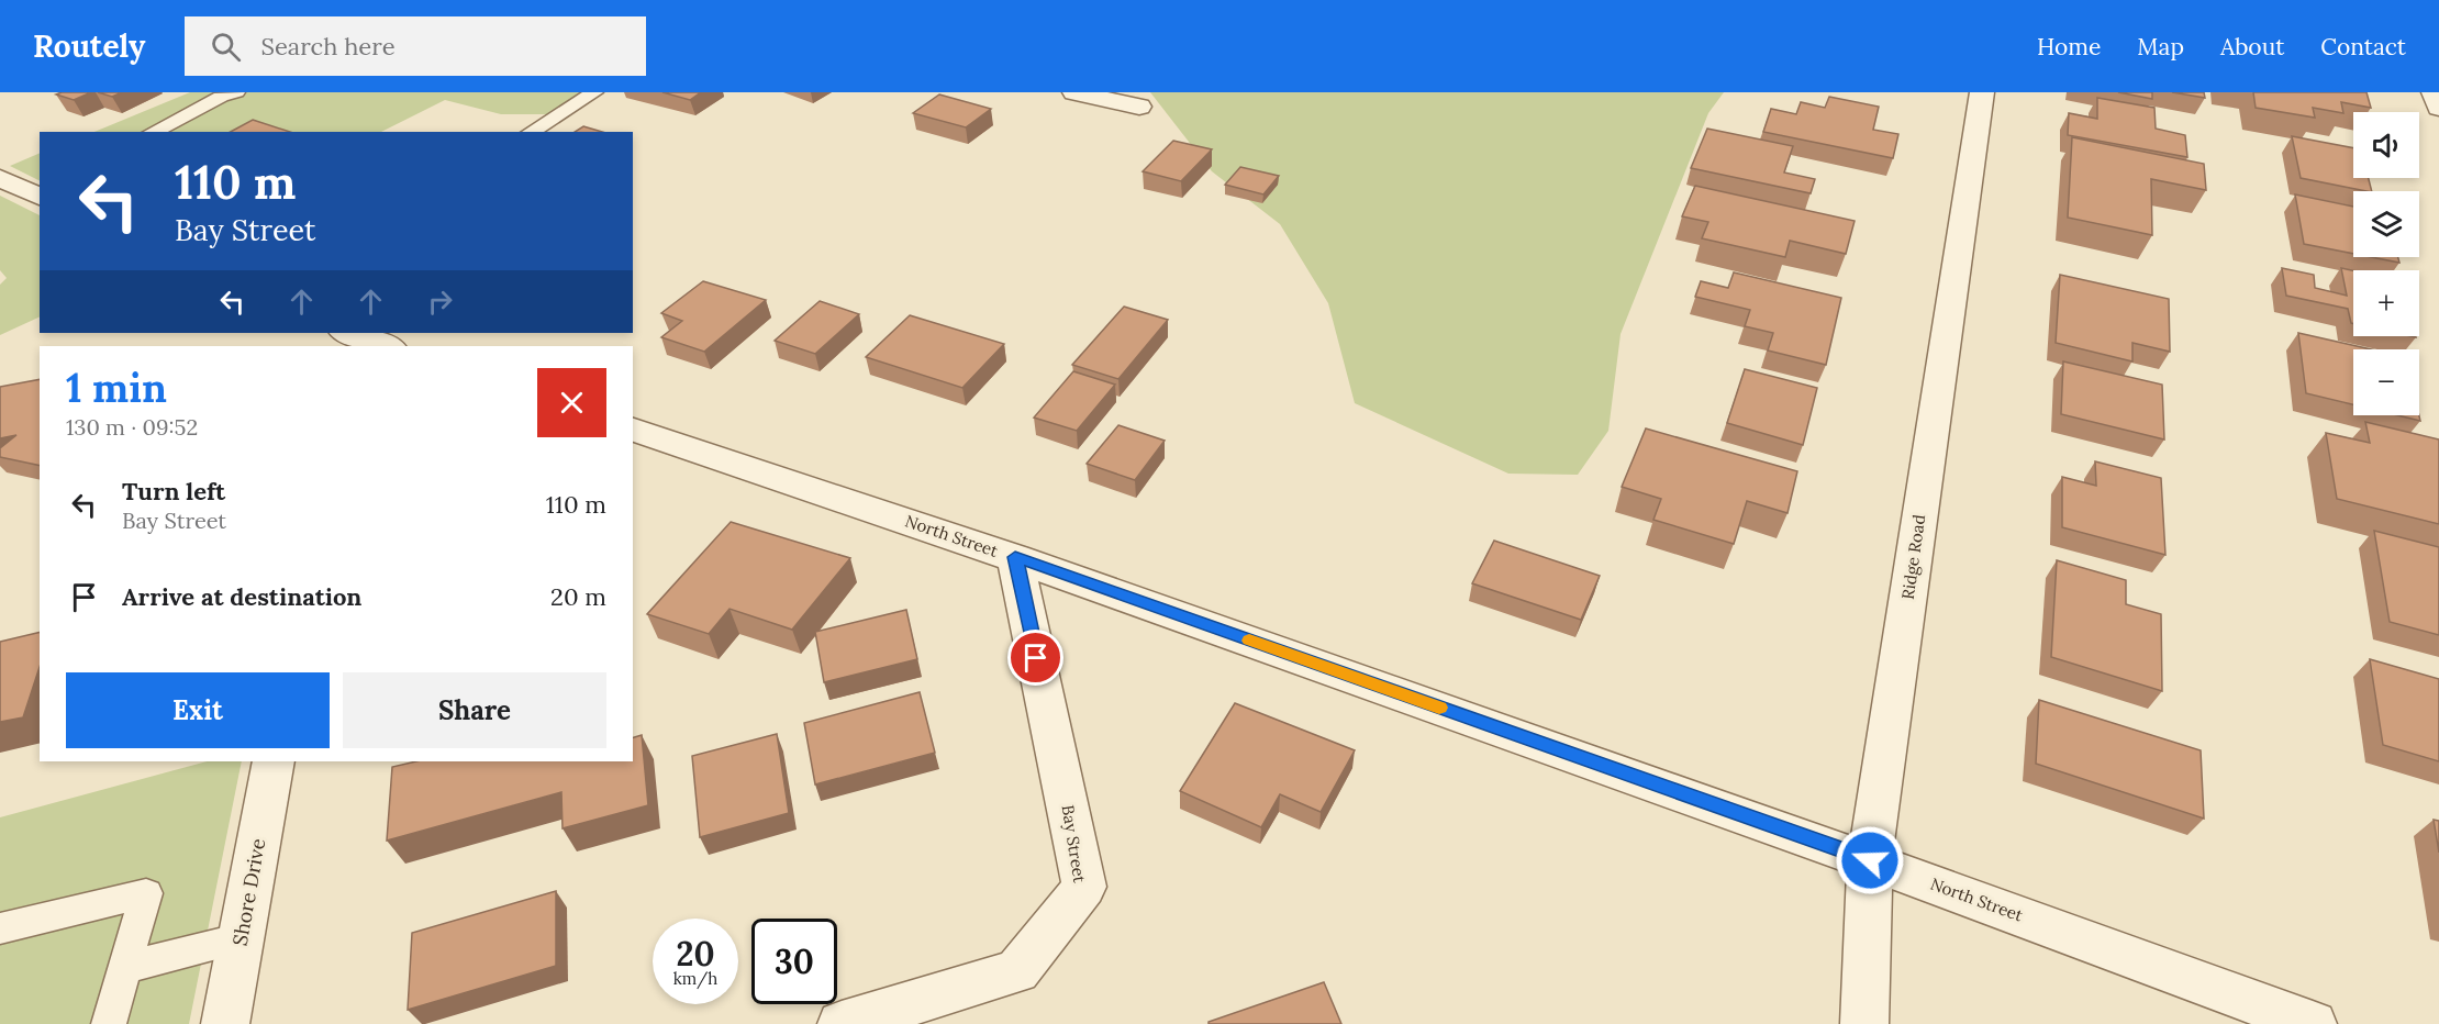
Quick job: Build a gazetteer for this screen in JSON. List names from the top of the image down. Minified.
{"streets":{"street":["North Street","Ridge Road","Bay Street","Shore Drive"]},"crossings":[["North Street","Ridge Road"],["North Street","Bay Street"]],"page":{"header":"Routely","search":"Search here","nav":["Home","Map","About","Contact"],"map_buttons":["+","−"],"turn":["110 m","Bay Street"],"heading":["1 min","130 m · 09:52"],"list":[{"name":"Turn left","note":"Bay Street","value":"110 m"},{"name":"Arrive at destination","value":"20 m"}],"buttons":["Exit","Share"],"speed":"20 km/h","limit":"30"}}
